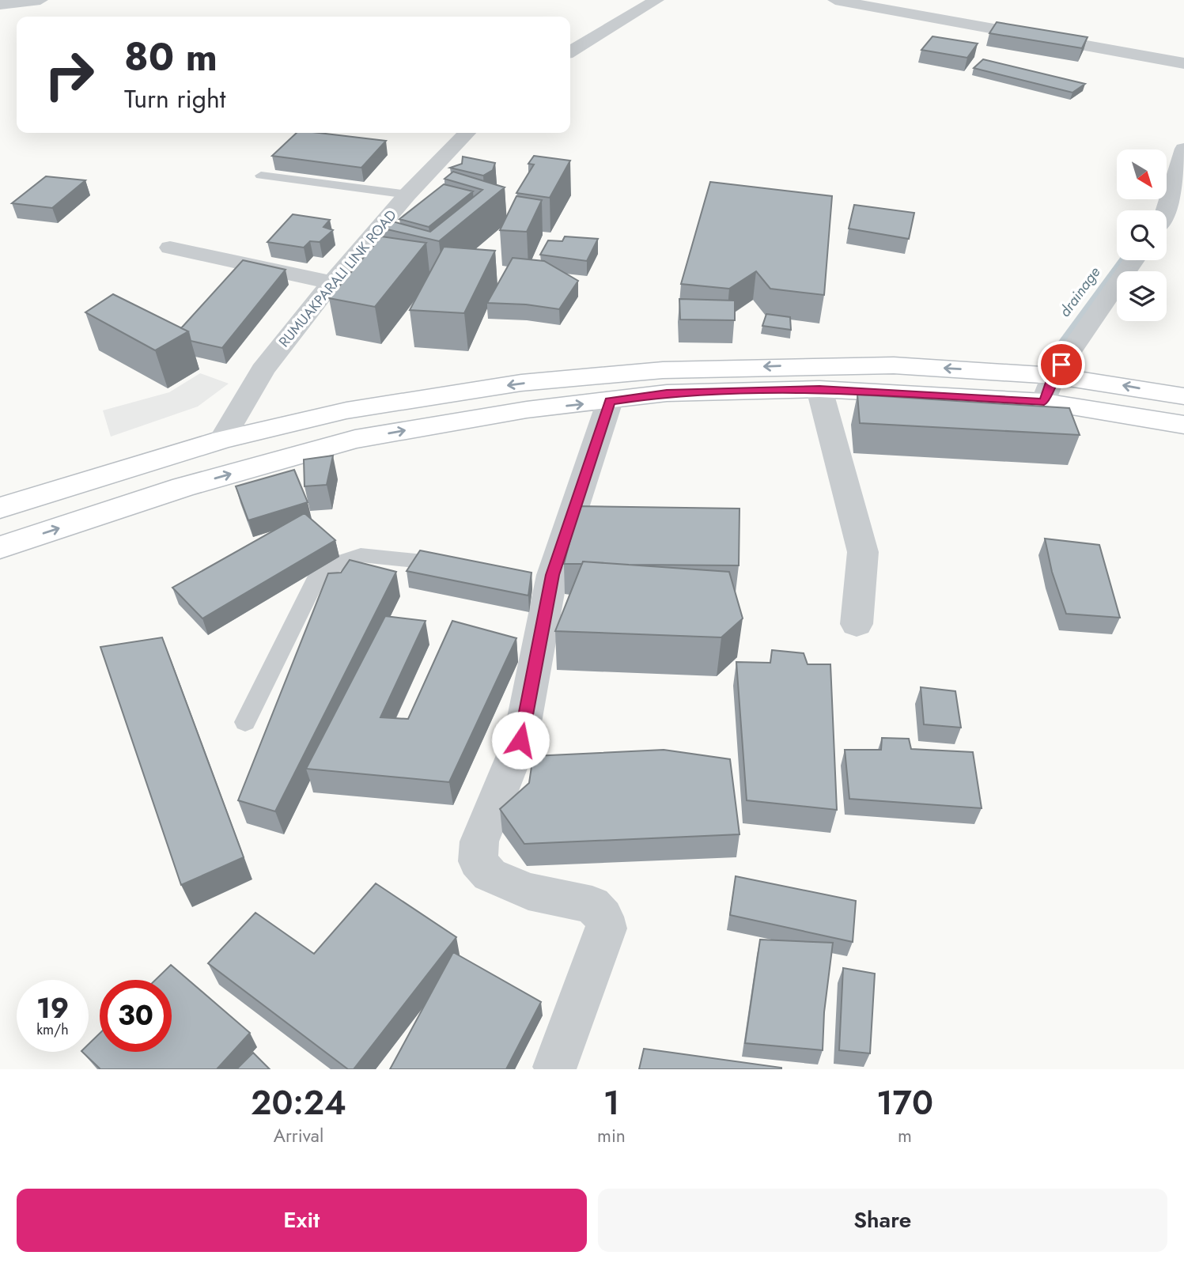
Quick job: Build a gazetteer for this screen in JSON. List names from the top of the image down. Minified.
{"streets":{"street":["RUMUAKPARALI LINK ROAD"]},"water":["drainage"],"north":"bottom right","page":{"turn":["80 m","Turn right"],"speed":"19 km/h","limit":"30","eta":["20:24","Arrival","1","min","170","m"],"buttons":["Exit","Share"]}}
